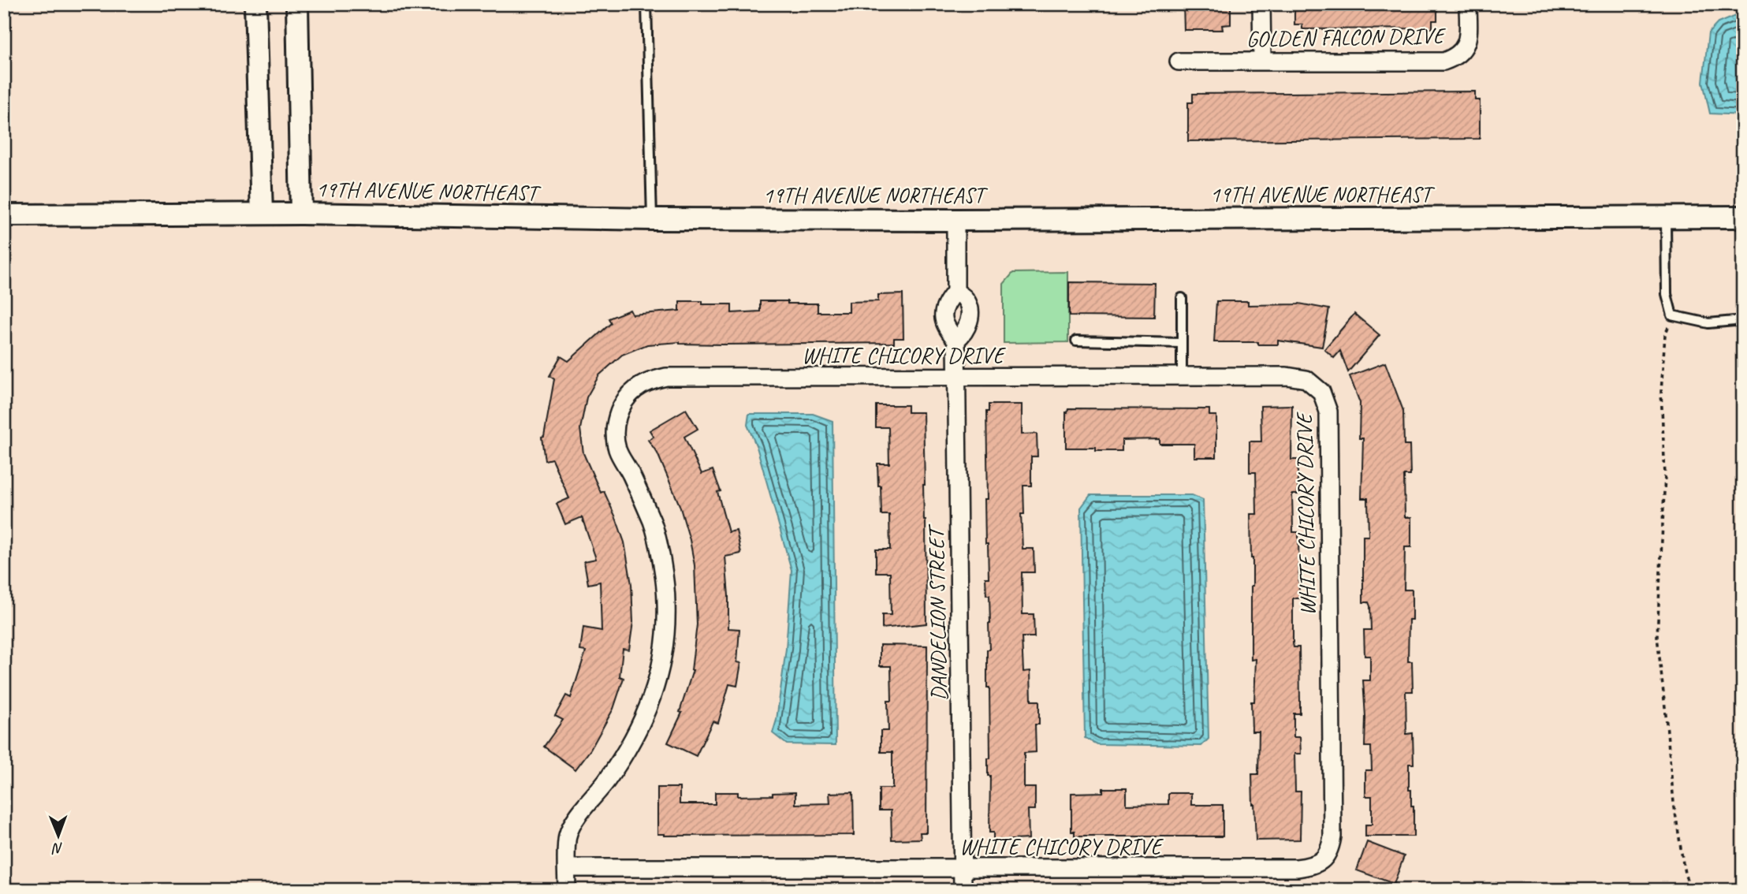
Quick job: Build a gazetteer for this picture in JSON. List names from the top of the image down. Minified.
{"streets":{"street":["GOLDEN FALCON DRIVE","19TH AVENUE NORTHEAST","WHITE CHICORY DRIVE","DANDELION STREET"]},"crossings":[["19TH AVENUE NORTHEAST","DANDELION STREET"],["WHITE CHICORY DRIVE","DANDELION STREET"]],"north":"bottom"}
